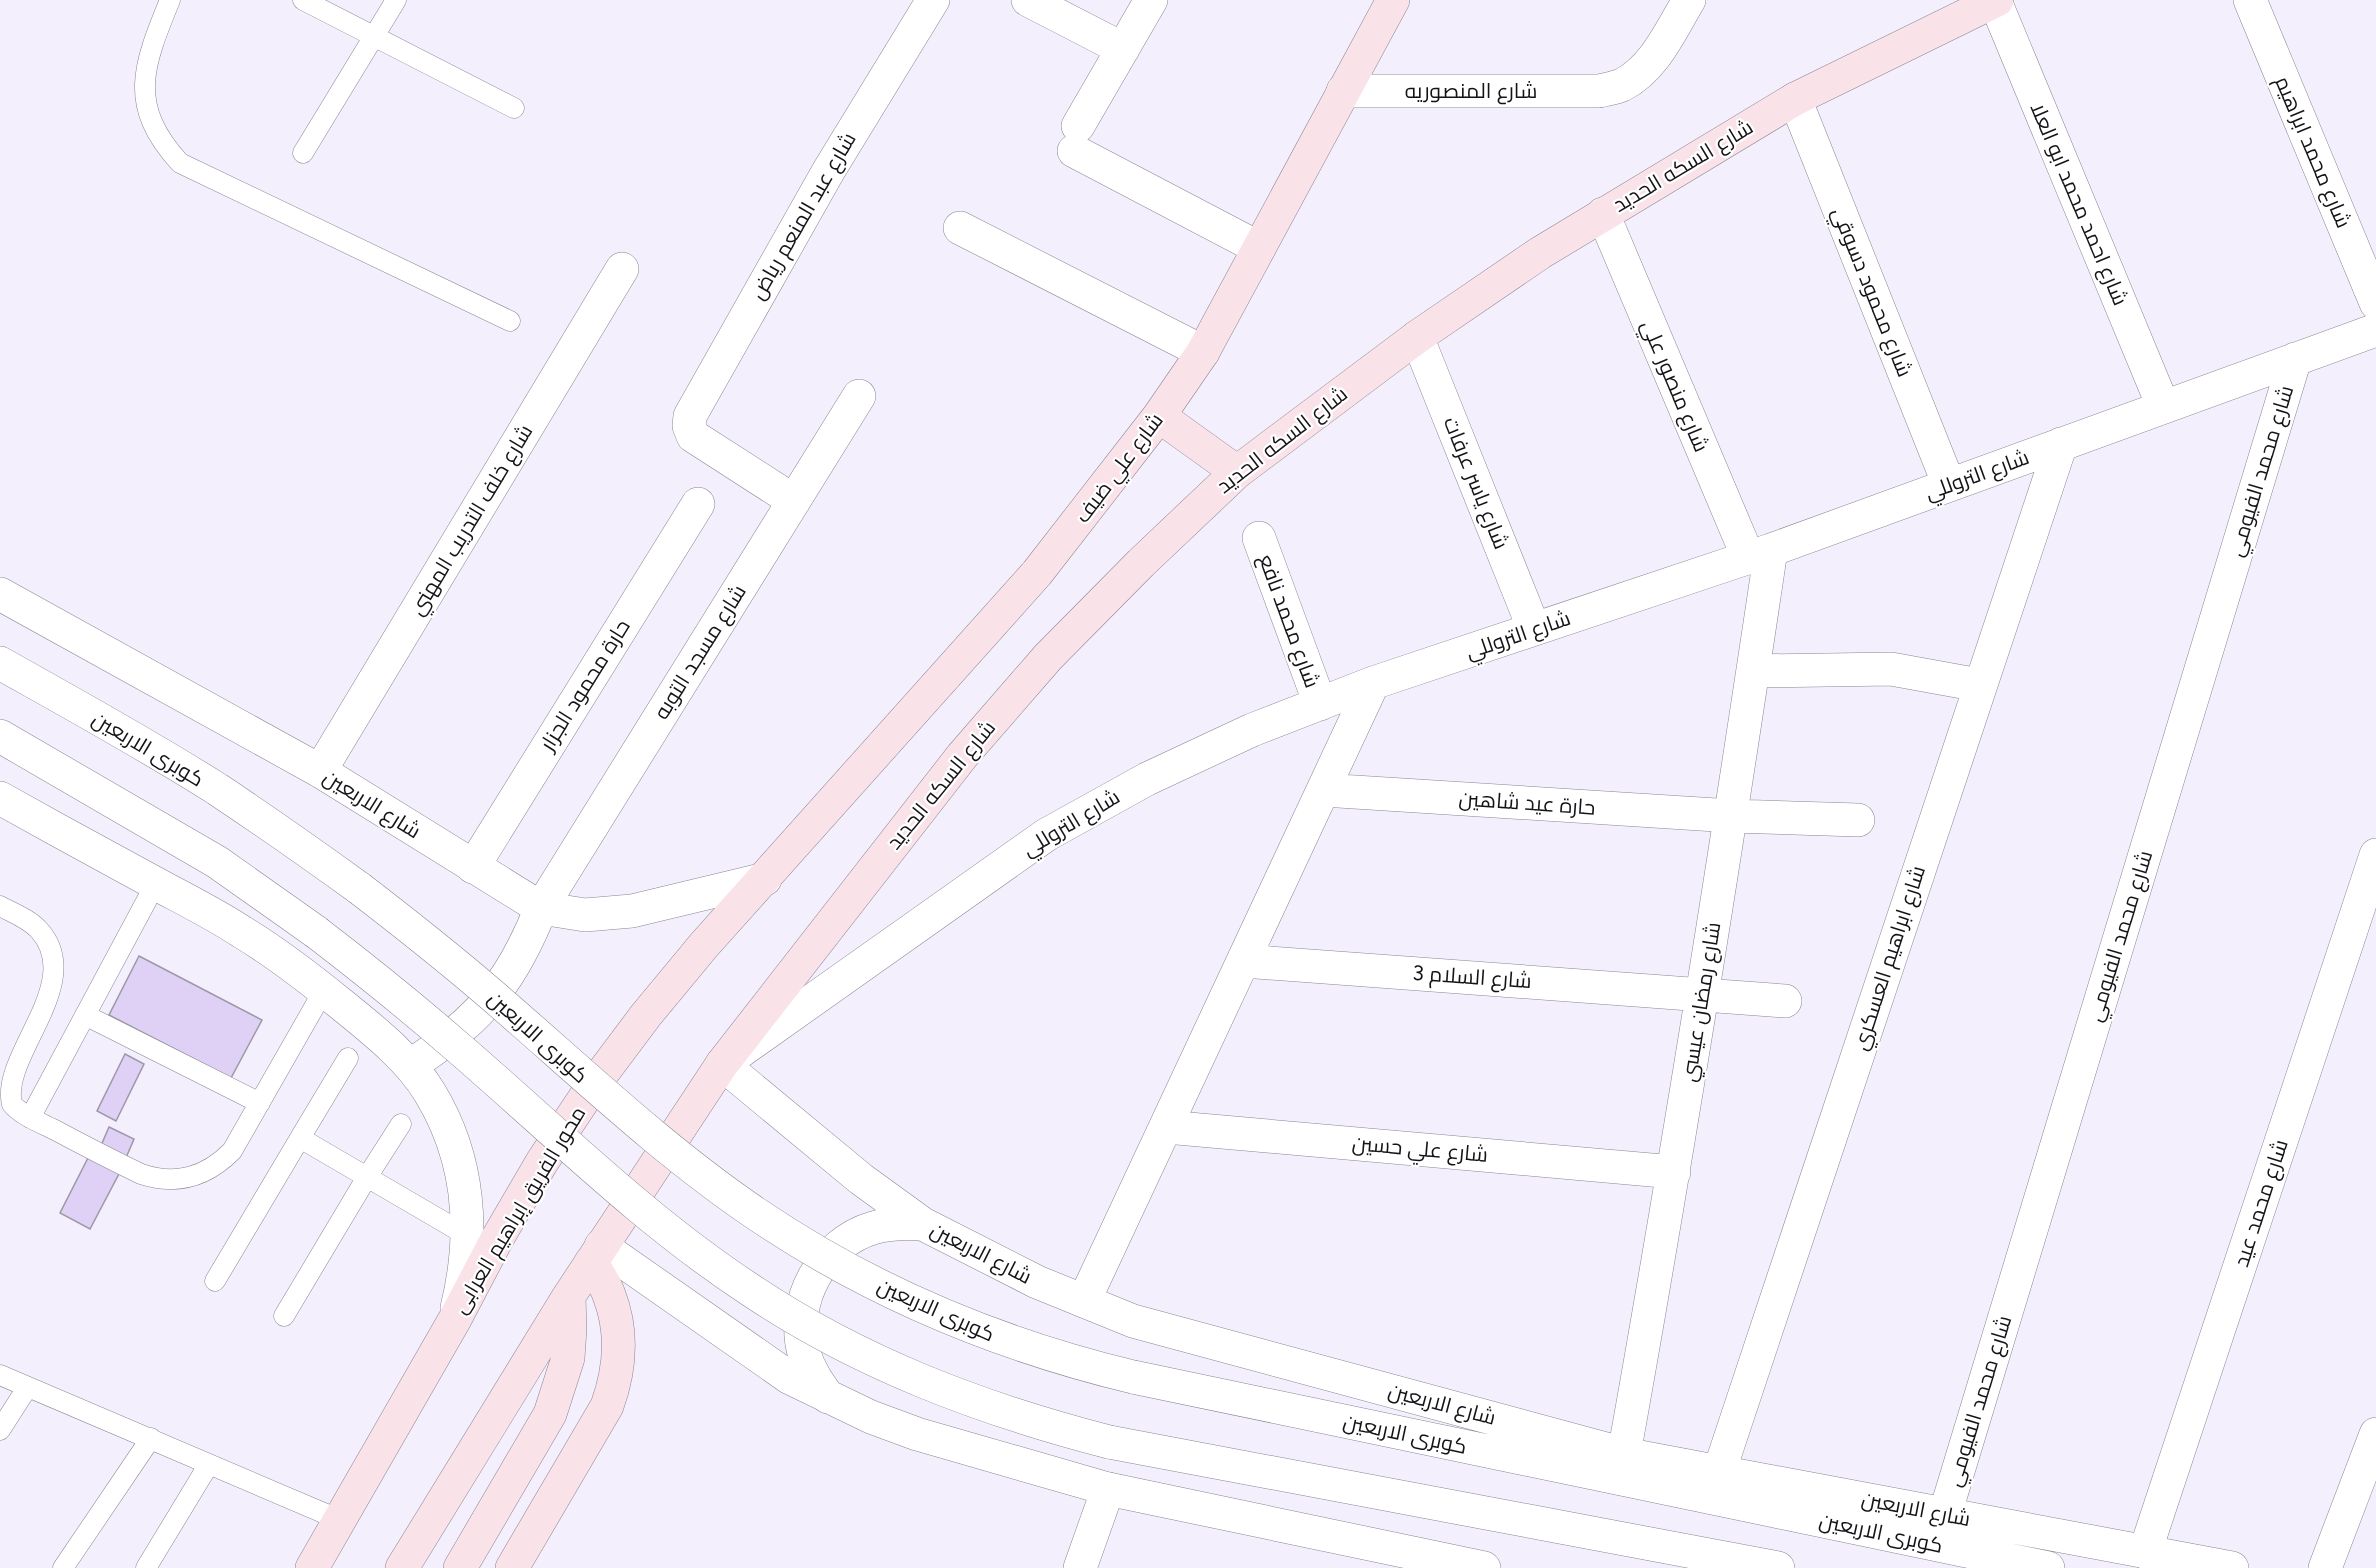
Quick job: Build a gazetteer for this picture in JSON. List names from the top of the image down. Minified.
{"streets":{"main road":["شارع السكه الحديد","شارع علي ضيف","محور الفريق إبراهيم العرابى"],"street":["شارع المنصوريه","شارع محمد ابراهيم","شارع احمد محمد ابو العلا","شارع عبد المنعم رياض","شارع محمود دسوقي","شارع منصور علي","شارع محمد الفيومي","شارع التروللي","شارع ياسر عرفات","شارع خلف التدريب المهني","شارع محمد نافع","شارع مسجد التوبه","حارة محمود الجزار","كوبرى الاربعين","حارة عيد شاهين","شارع الاربعين","شارع ابراهيم العسكري","شارع السلام 3","شارع رمضان عيسي","شارع علي حسين","شارع محمد عيد"]},"crossings":[["شارع المنصوريه","شارع علي ضيف"],["شارع السكه الحديد","شارع احمد محمد ابو العلا"],["شارع السكه الحديد","شارع محمود دسوقي"],["شارع السكه الحديد","شارع منصور علي"],["شارع السكه الحديد","شارع التروللي"],["شارع السكه الحديد","شارع ياسر عرفات"],["شارع السكه الحديد","شارع الاربعين"],["شارع احمد محمد ابو العلا","شارع التروللي"],["شارع عبد المنعم رياض","شارع مسجد التوبه"],["شارع محمود دسوقي","شارع التروللي"],["شارع منصور علي","شارع التروللي"],["شارع منصور علي","شارع رمضان عيسي"],["شارع علي ضيف","شارع الاربعين"],["شارع علي ضيف","محور الفريق إبراهيم العرابى"],["شارع محمد الفيومي","شارع التروللي"],["شارع محمد الفيومي","شارع الاربعين"],["شارع التروللي","شارع ياسر عرفات"],["شارع التروللي","شارع محمد نافع"],["شارع التروللي","شارع الاربعين"],["شارع التروللي","شارع ابراهيم العسكري"],["شارع التروللي","شارع رمضان عيسي"],["شارع خلف التدريب المهني","شارع الاربعين"],["شارع مسجد التوبه","شارع الاربعين"],["حارة محمود الجزار","شارع الاربعين"],["حارة عيد شاهين","شارع رمضان عيسي"],["شارع الاربعين","شارع ابراهيم العسكري"],["شارع الاربعين","شارع رمضان عيسي"],["شارع الاربعين","شارع محمد عيد"],["شارع الاربعين","محور الفريق إبراهيم العرابى"],["شارع السلام 3","شارع رمضان عيسي"],["شارع رمضان عيسي","شارع علي حسين"]]}
